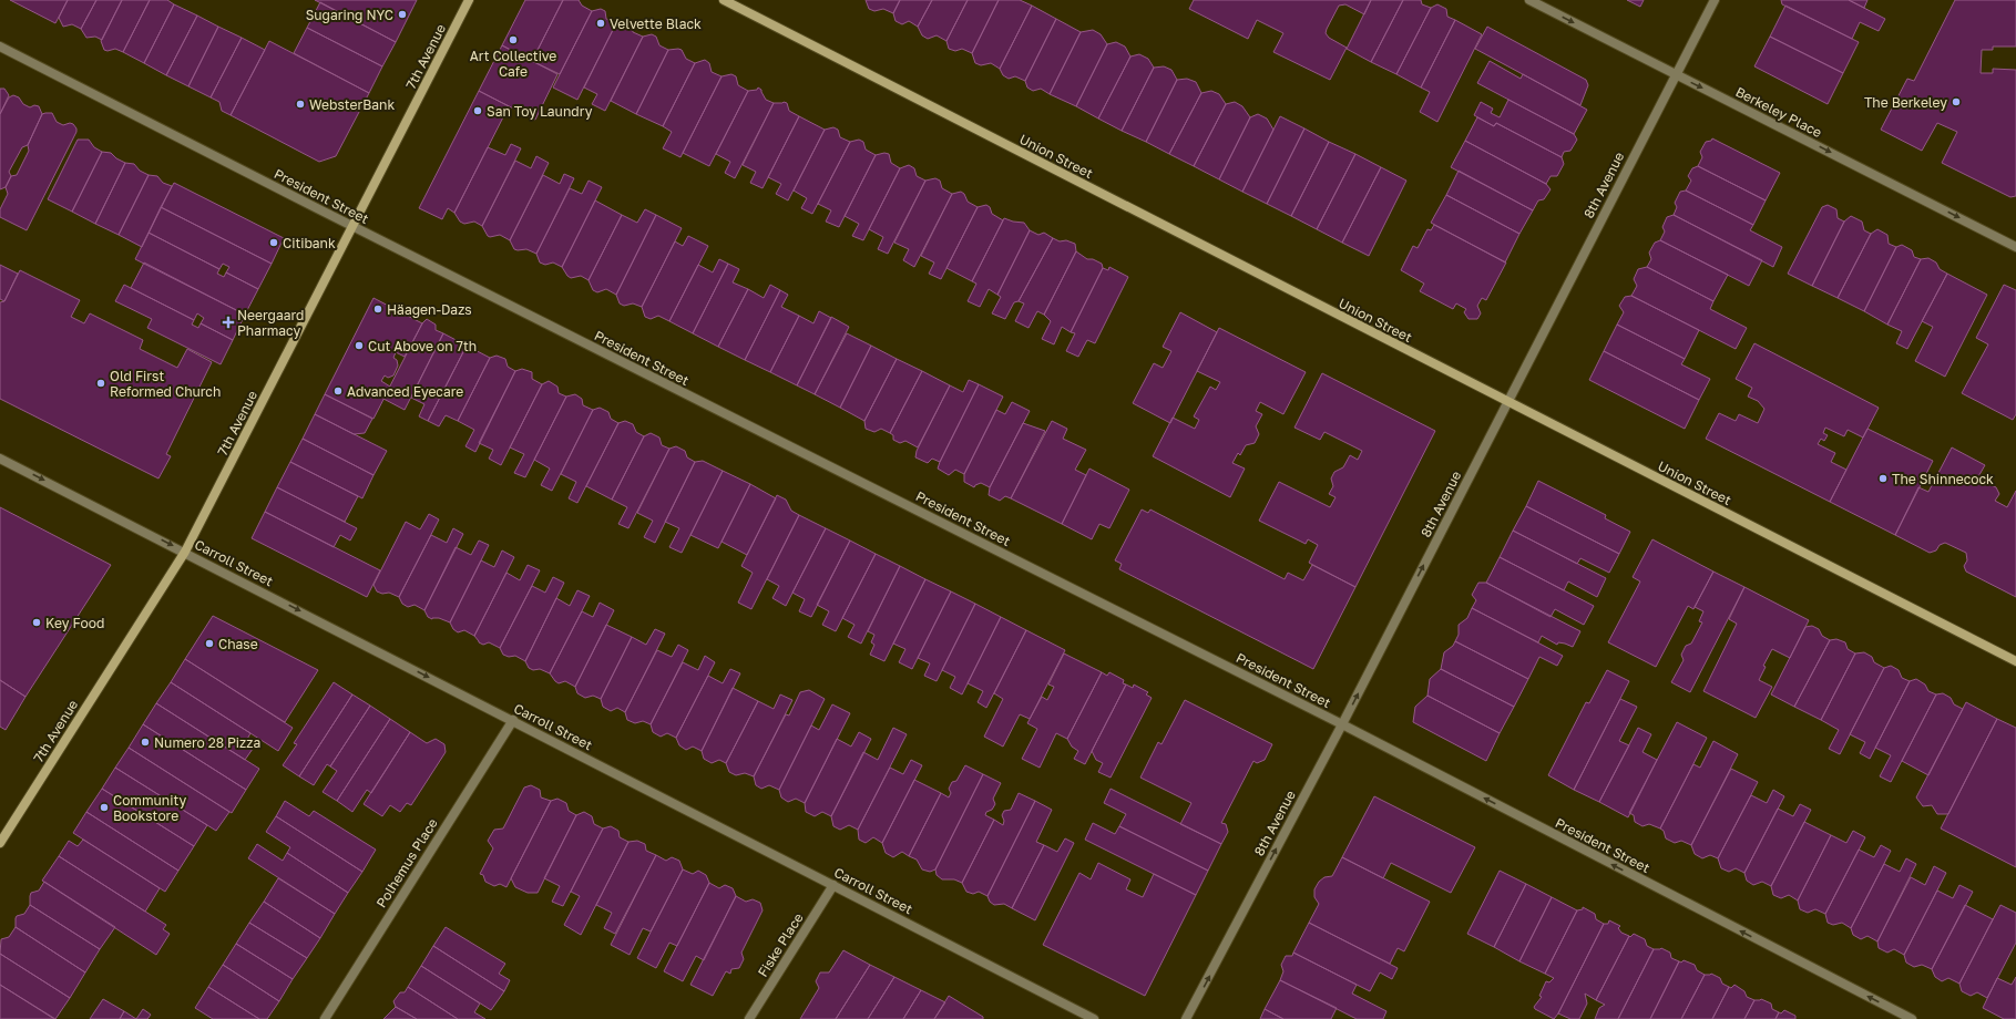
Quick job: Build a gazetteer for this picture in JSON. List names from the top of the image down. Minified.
{"streets":{"main road":["7th Avenue","Union Street"],"street":["Berkeley Place","8th Avenue","President Street","Carroll Street","Polhemus Place","Fiske Place"]},"crossings":[["7th Avenue","President Street"],["7th Avenue","Carroll Street"],["Berkeley Place","8th Avenue"],["Union Street","8th Avenue"],["8th Avenue","President Street"],["Carroll Street","Polhemus Place"],["Carroll Street","Fiske Place"]],"one_way":["Berkeley Place","8th Avenue","Carroll Street"],"places":{"other":["Sugaring NYC","Velvette Black","Art Collective Cafe","The Berkeley","WebsterBank","San Toy Laundry","Citibank","Häagen-Dazs","Cut Above on 7th","Old First Reformed Church","Advanced Eyecare","The Shinnecock","Key Food","Chase","Numero 28 Pizza","Community Bookstore"],"health":["Neergaard Pharmacy"]}}
